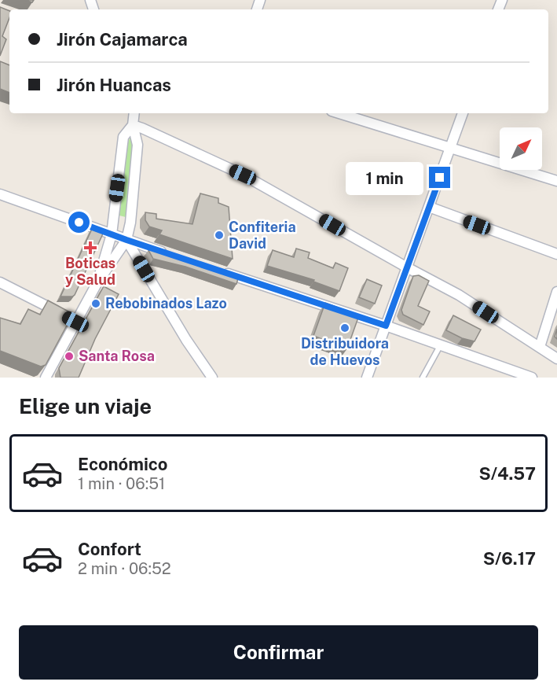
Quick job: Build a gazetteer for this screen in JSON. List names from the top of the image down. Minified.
{"places":{"other":["Confiteria David","Rebobinados Lazo","Distribuidora de Huevos","Santa Rosa"],"health":["Boticas y Salud"]},"north":"top right","page":{"banner":["Jirón Cajamarca","Jirón Huancas"],"bubble":"1 min","heading":"Elige un viaje","list":[{"name":"Económico","note":"1 min · 06:51","value":"S/4.57"},{"name":"Confort","note":"2 min · 06:52","value":"S/6.17"}],"buttons":"Confirmar"}}
